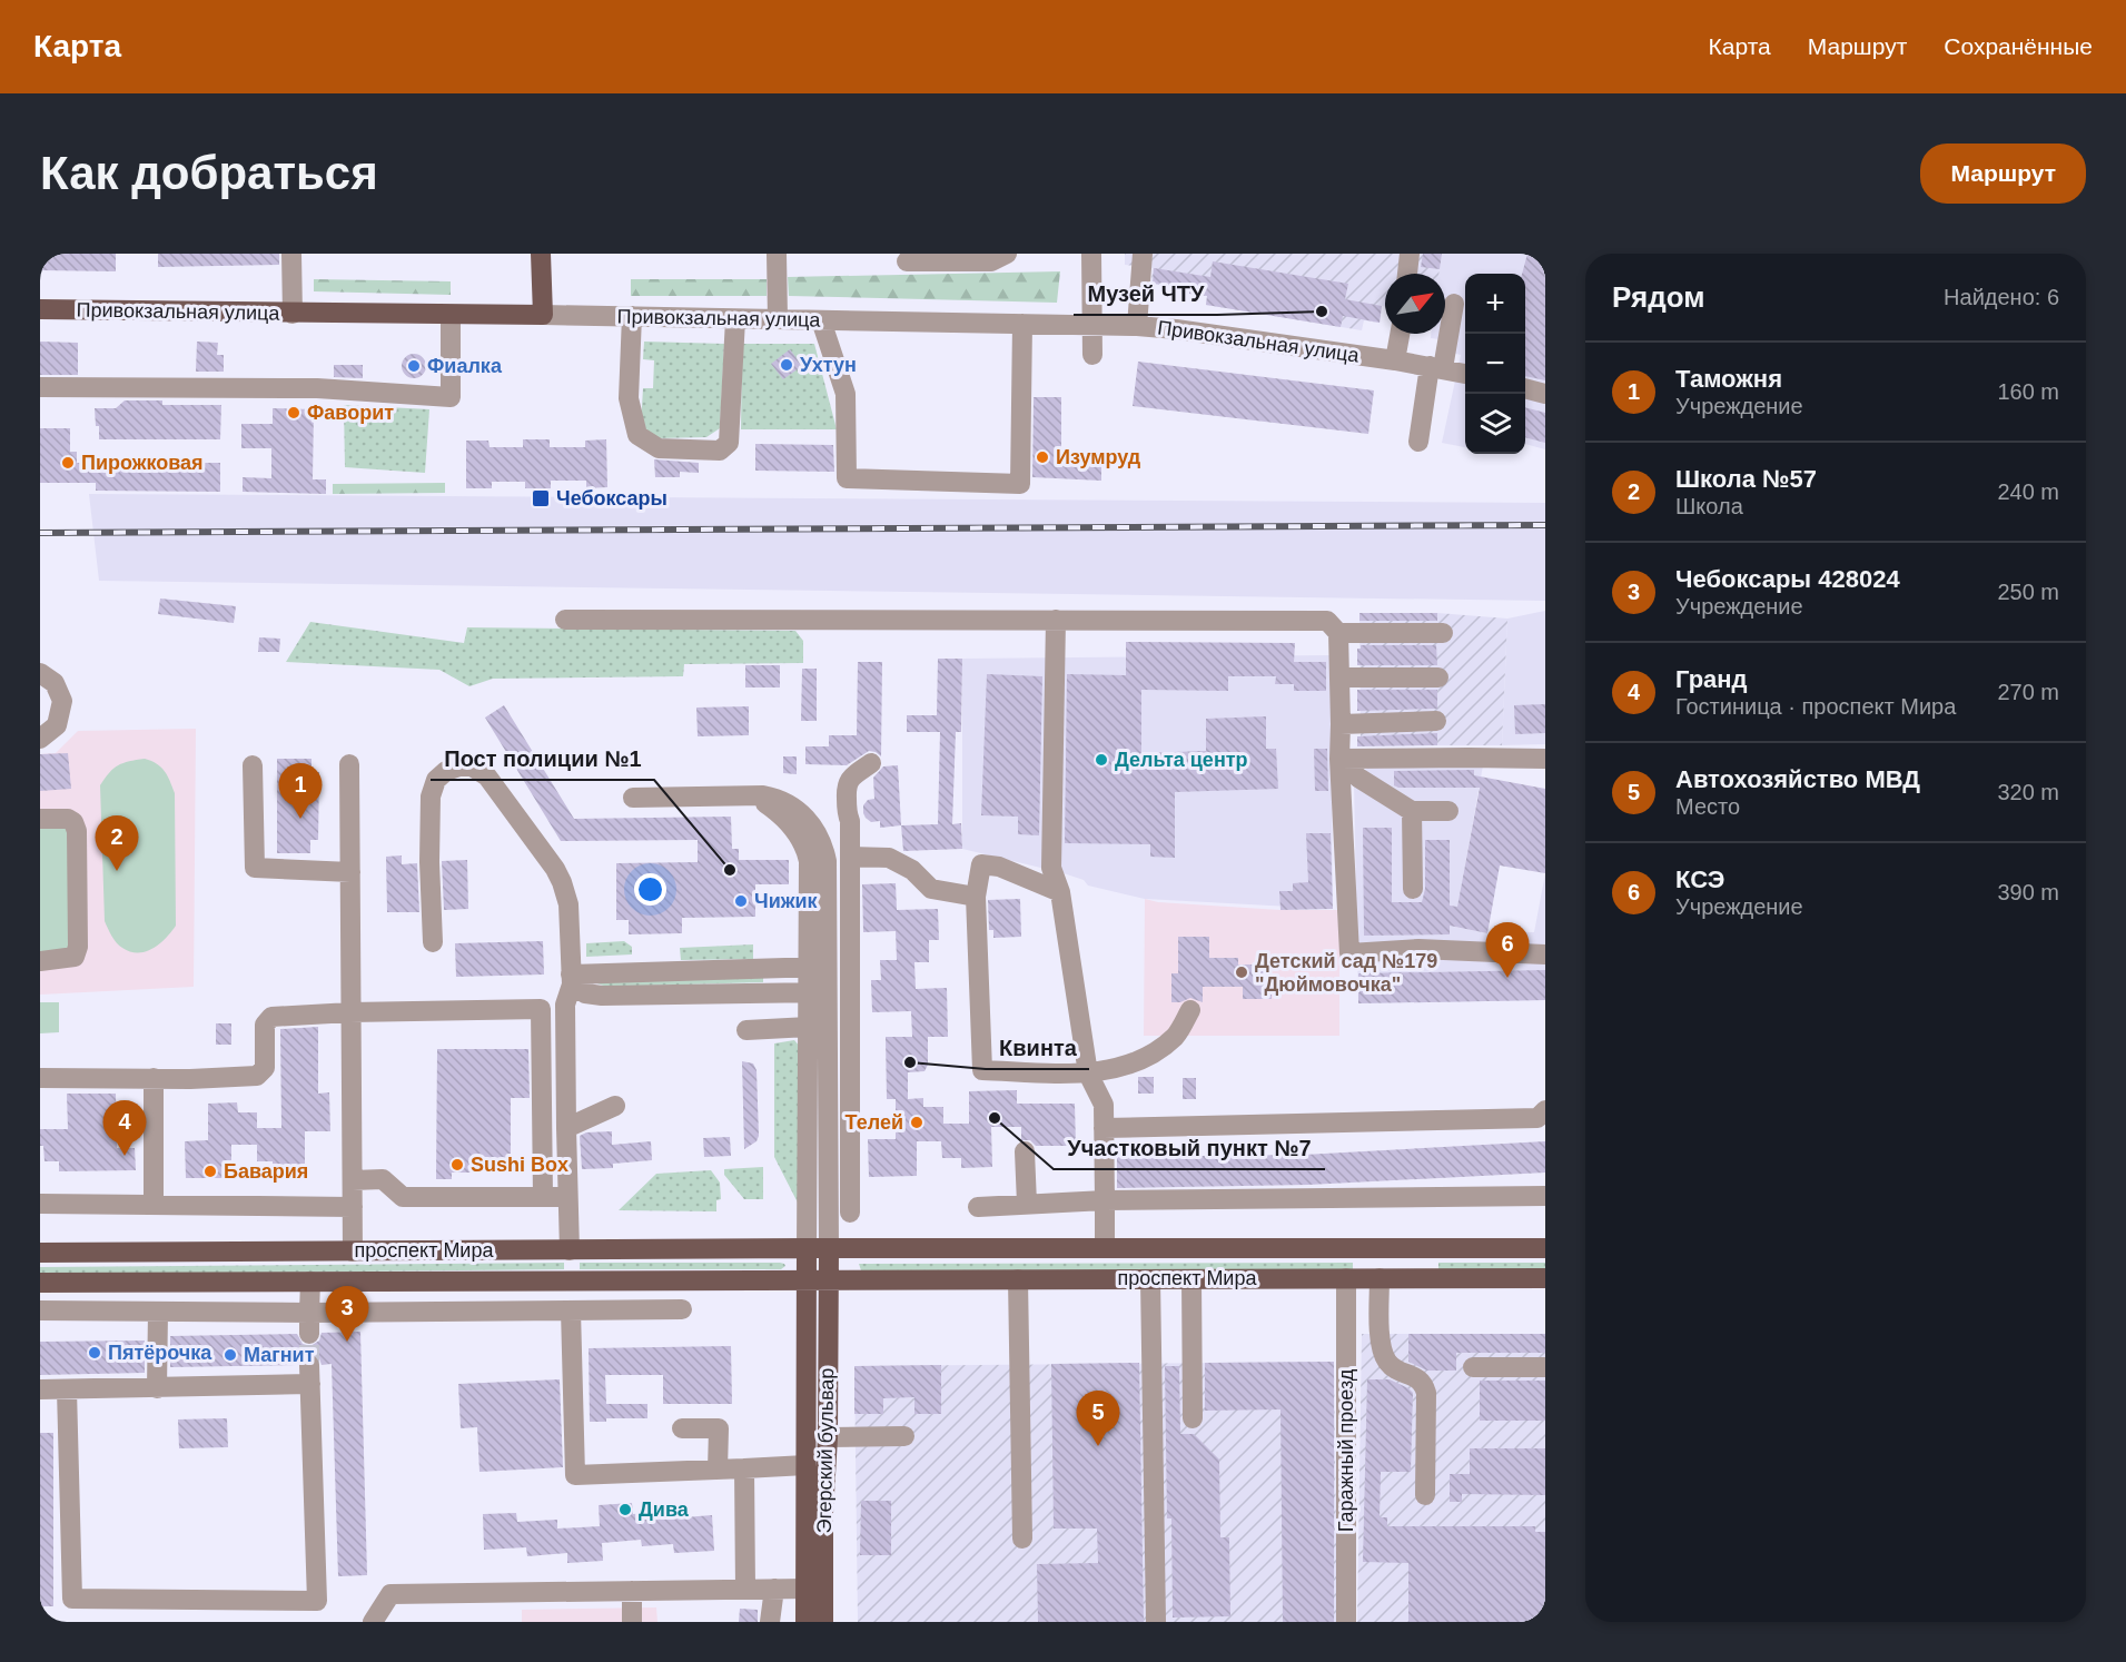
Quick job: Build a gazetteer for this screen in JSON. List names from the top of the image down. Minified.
{"streets":{"main road":["Привокзальная улица","проспект Мира","Эгерский бульвар"],"street":["Гаражный проезд"]},"crossings":[["проспект Мира","Эгерский бульвар"],["проспект Мира","Гаражный проезд"]],"places":{"other":["Музей ЧТУ","Ухтун","Фиалка","Фаворит","Изумруд","Пирожковая","Дельта центр","Пост полиции №1","Чижик","Детский сад №179 \"Дюймовочка\"","Квинта","Участковый пункт №7","Телей","Sushi Box","Бавария","Пятёрочка","Магнит","Дива"],"transit":["Чебоксары"]},"north":"top right","page":{"header":"Карта","nav":["Карта","Маршрут","Сохранённые"],"buttons":"Маршрут","title":"Как добраться","heading":["Рядом","Найдено: 6"],"map_buttons":["+","−"],"list":[{"mark":"1","name":"Таможня","note":"Учреждение","value":"160 m"},{"mark":"2","name":"Школа №57","note":"Школа","value":"240 m"},{"mark":"3","name":"Чебоксары 428024","note":"Учреждение","value":"250 m"},{"mark":"4","name":"Гранд","note":"Гостиница · проспект Мира","value":"270 m"},{"mark":"5","name":"Автохозяйство МВД","note":"Место","value":"320 m"},{"mark":"6","name":"КСЭ","note":"Учреждение","value":"390 m"}],"pins":["1","2","6","4","3","5"]}}
